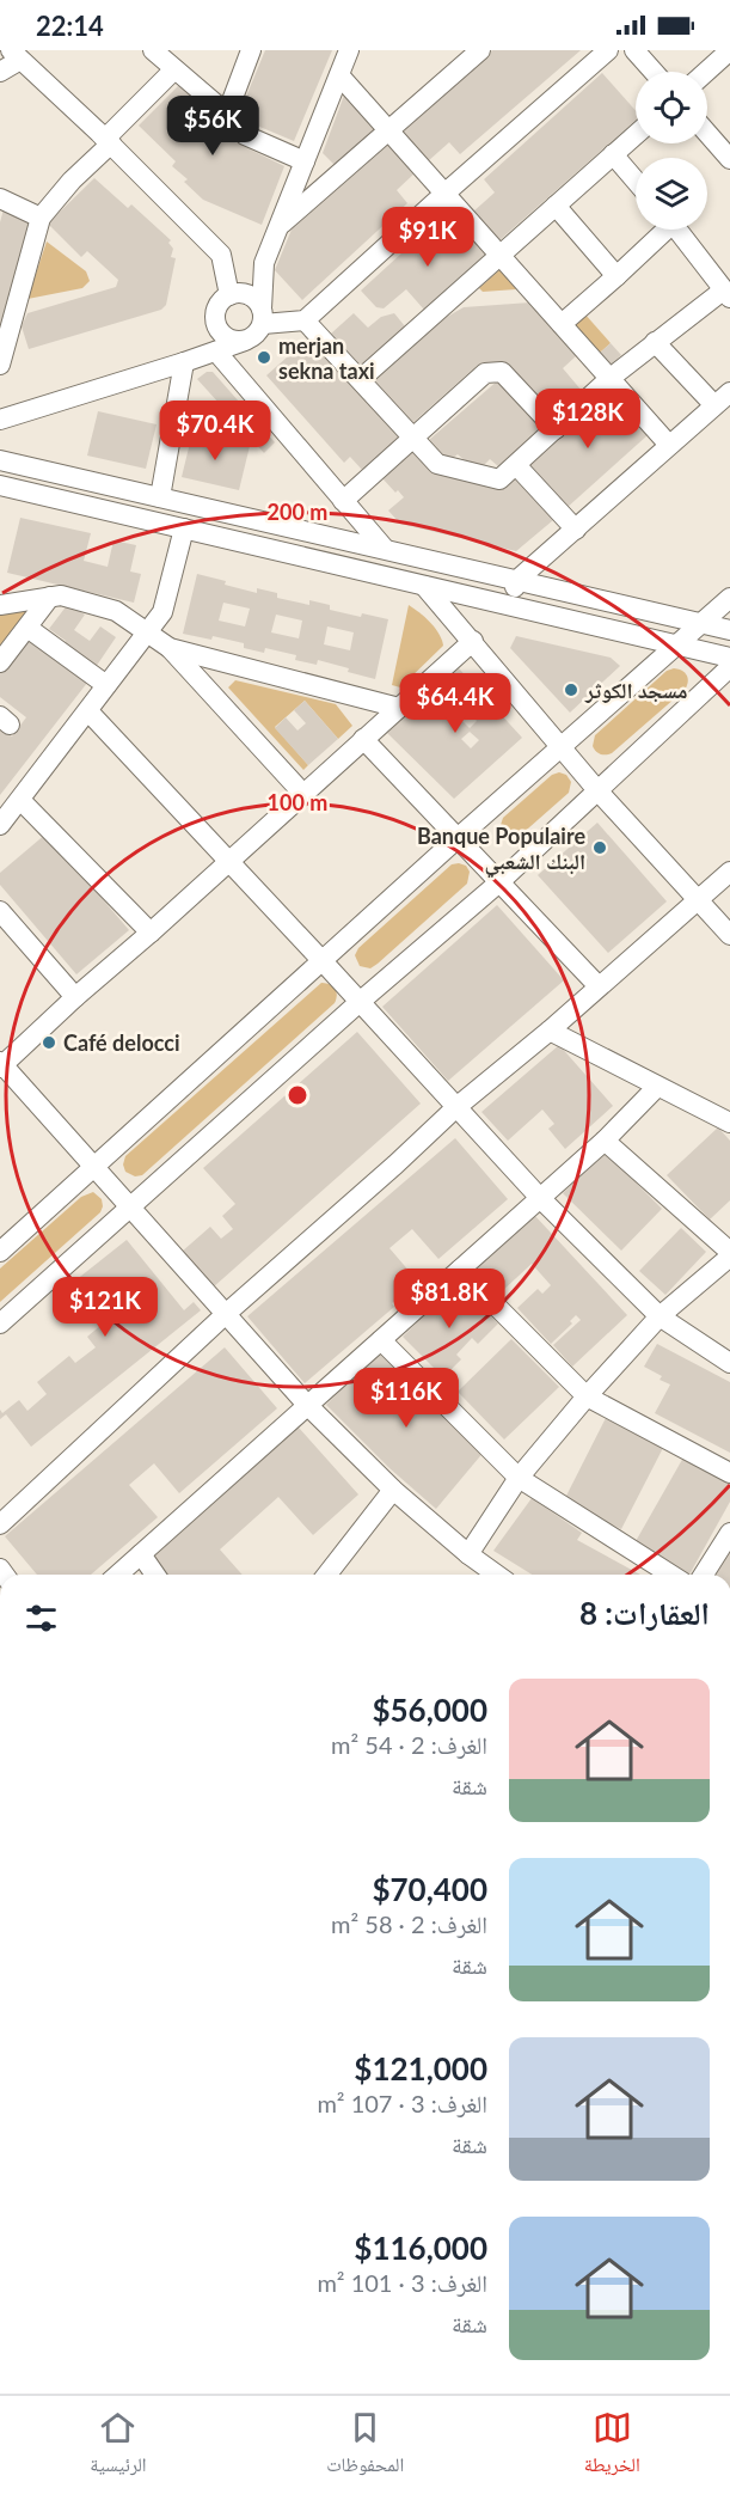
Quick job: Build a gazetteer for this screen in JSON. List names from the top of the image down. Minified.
{"places":["merjan sekna taxi","مسجد الكوثر","Banque Populaire البنك الشعبي","Café delocci"],"page":{"status":"22:14","price":["$56K","$91K","$128K","$70.4K","$64.4K","$81.8K","$121K","$116K"],"heading":"العقارات: 8","list":[{"name":"$56,000","note":"الغرف: 2 · 54 m² · شقة"},{"name":"$70,400","note":"الغرف: 2 · 58 m² · شقة"},{"name":"$121,000","note":"الغرف: 3 · 107 m² · شقة"},{"name":"$116,000","note":"الغرف: 3 · 101 m² · شقة"}],"tabs":["الخريطة","المحفوظات","الرئيسية"]},"rings":["200 m","100 m"]}
